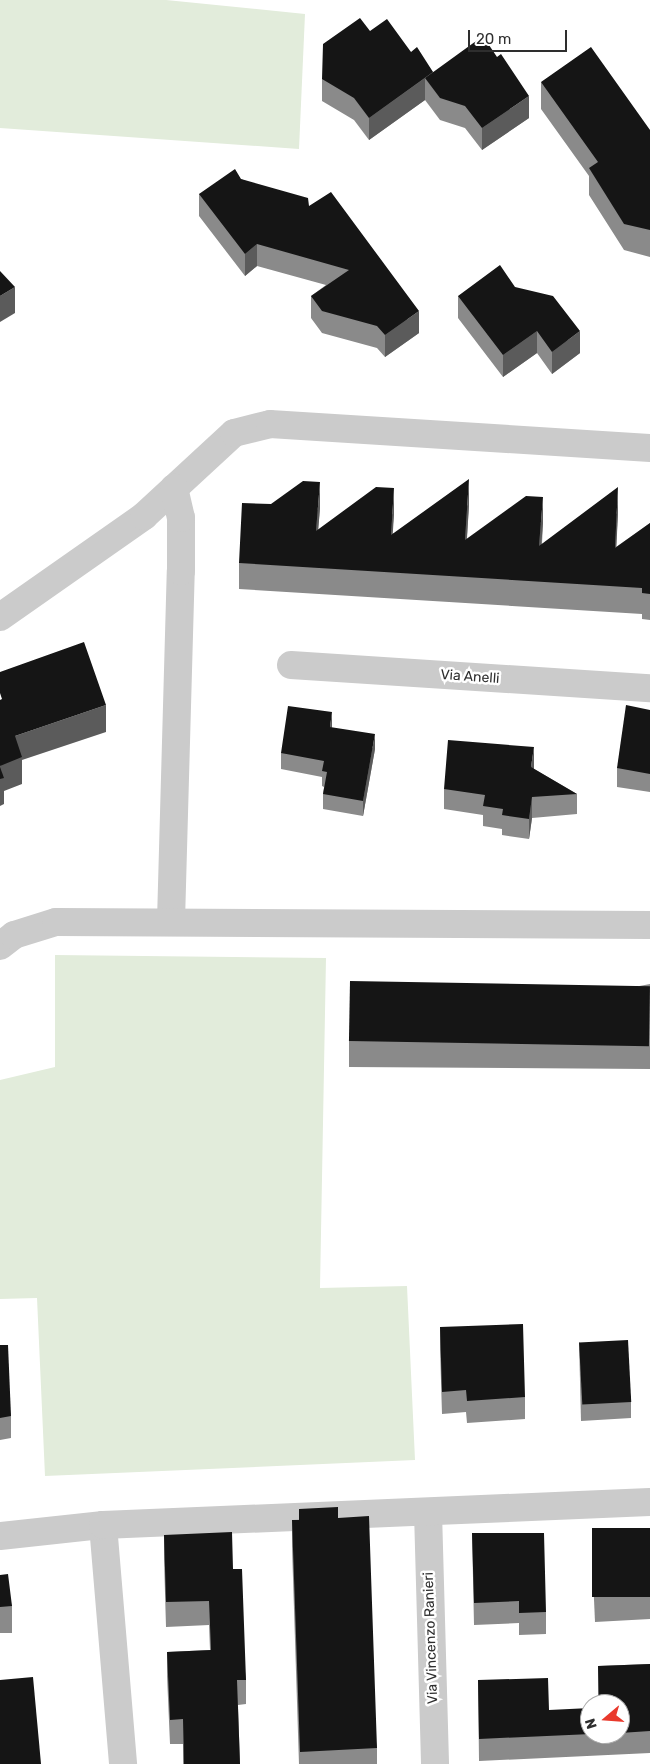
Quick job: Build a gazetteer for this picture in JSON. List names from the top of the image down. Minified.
{"streets":{"street":["Via Anelli","Via Vincenzo Ranieri"]},"scale_bar":"20 m","north":"left"}
